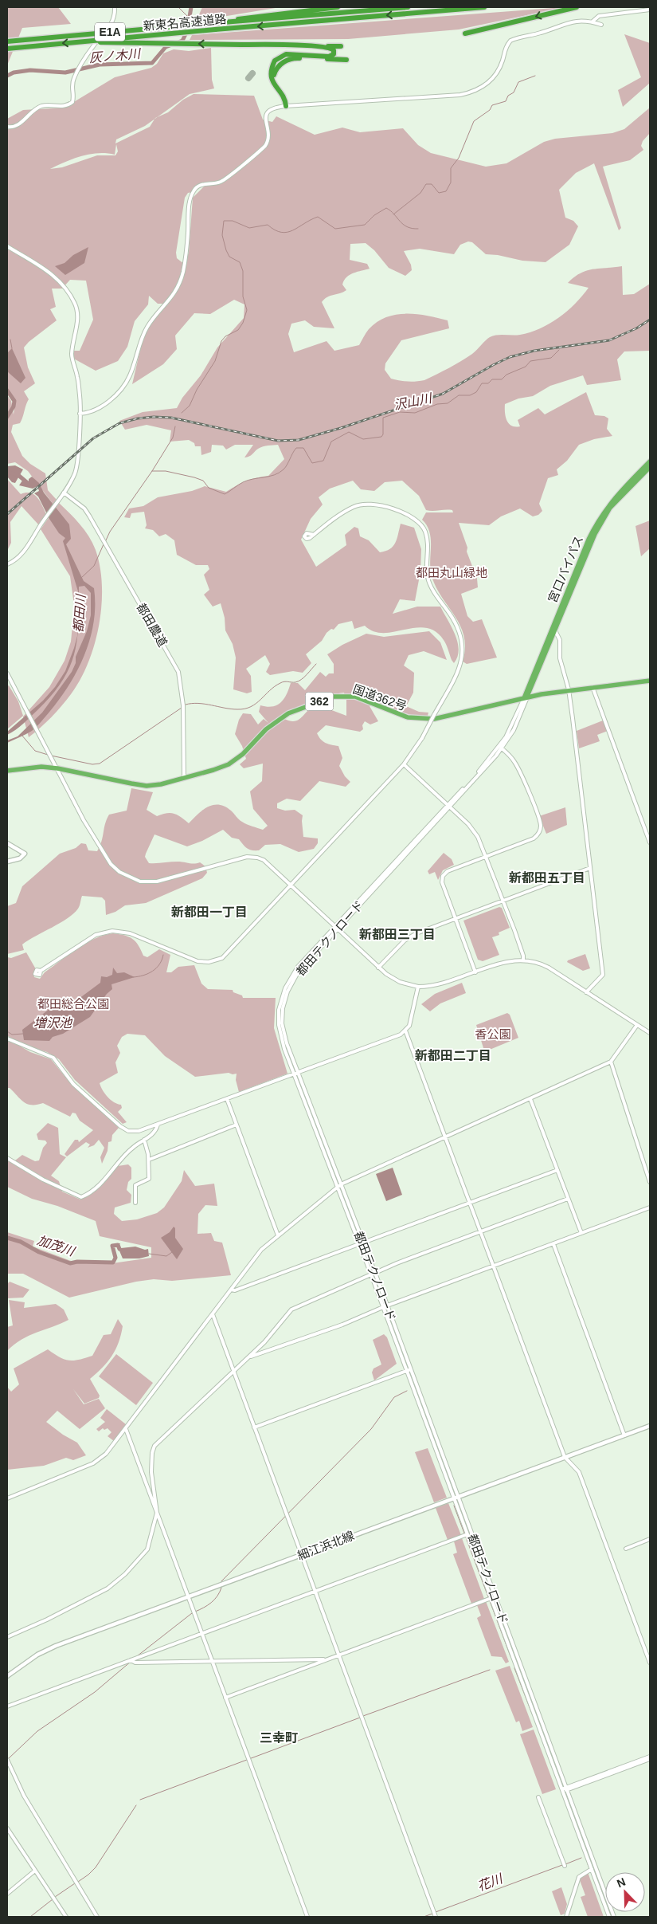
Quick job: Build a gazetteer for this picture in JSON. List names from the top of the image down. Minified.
{"streets":{"highway":["新東名高速道路","E1A","宮口バイパス","国道362号","362"],"main road":["細江浜北線"],"street":["都田農道","都田テクノロード"]},"crossings":[["宮口バイパス","国道362号"],["宮口バイパス","都田テクノロード"],["都田農道","国道362号"],["国道362号","都田テクノロード"],["都田テクノロード","細江浜北線"]],"districts":["新都田五丁目","新都田一丁目","新都田三丁目","新都田二丁目","三幸町"],"water":["灰ノ木川","沢山川","都田川","増沢池","加茂川","花川"],"parks":["都田丸山緑地","都田総合公園","香公園"],"north":"top left"}
